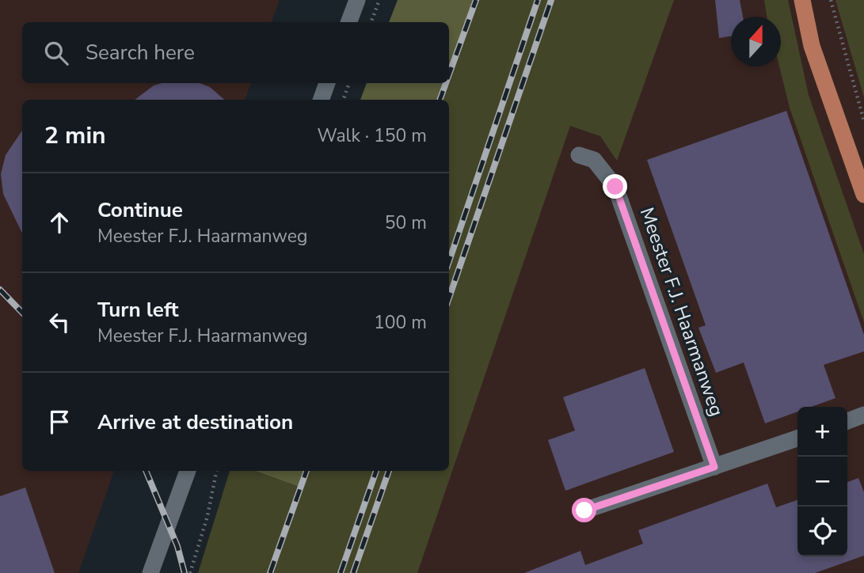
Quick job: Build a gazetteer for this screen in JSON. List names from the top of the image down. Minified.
{"streets":{"street":["Meester F.J. Haarmanweg"]},"north":"top","page":{"search":"Search here","heading":["2 min","Walk · 150 m"],"list":[["Continue","Meester F.J. Haarmanweg","50 m"],["Turn left","Meester F.J. Haarmanweg","100 m"],"Arrive at destination"],"map_buttons":["+","−"]}}
